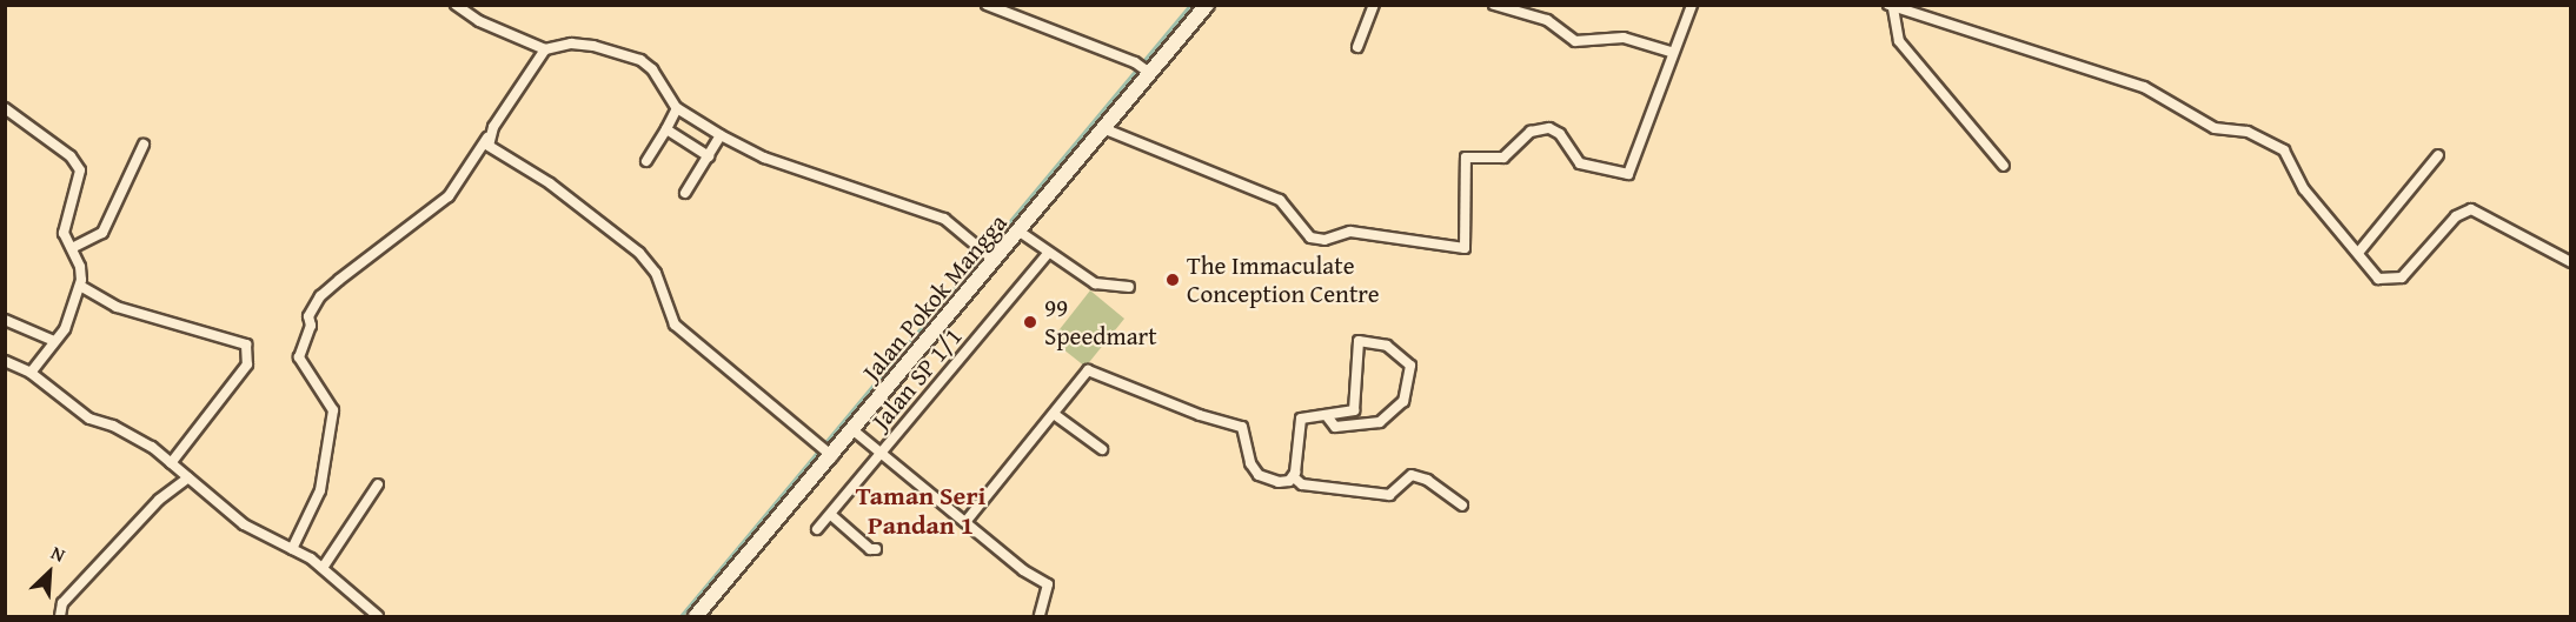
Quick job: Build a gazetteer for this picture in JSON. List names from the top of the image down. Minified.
{"streets":{"main road":["Jalan Pokok Mangga"],"street":["Jalan SP 1/1"]},"districts":["Taman Seri Pandan 1"],"places":["The Immaculate Conception Centre","99 Speedmart"],"north":"top right"}
